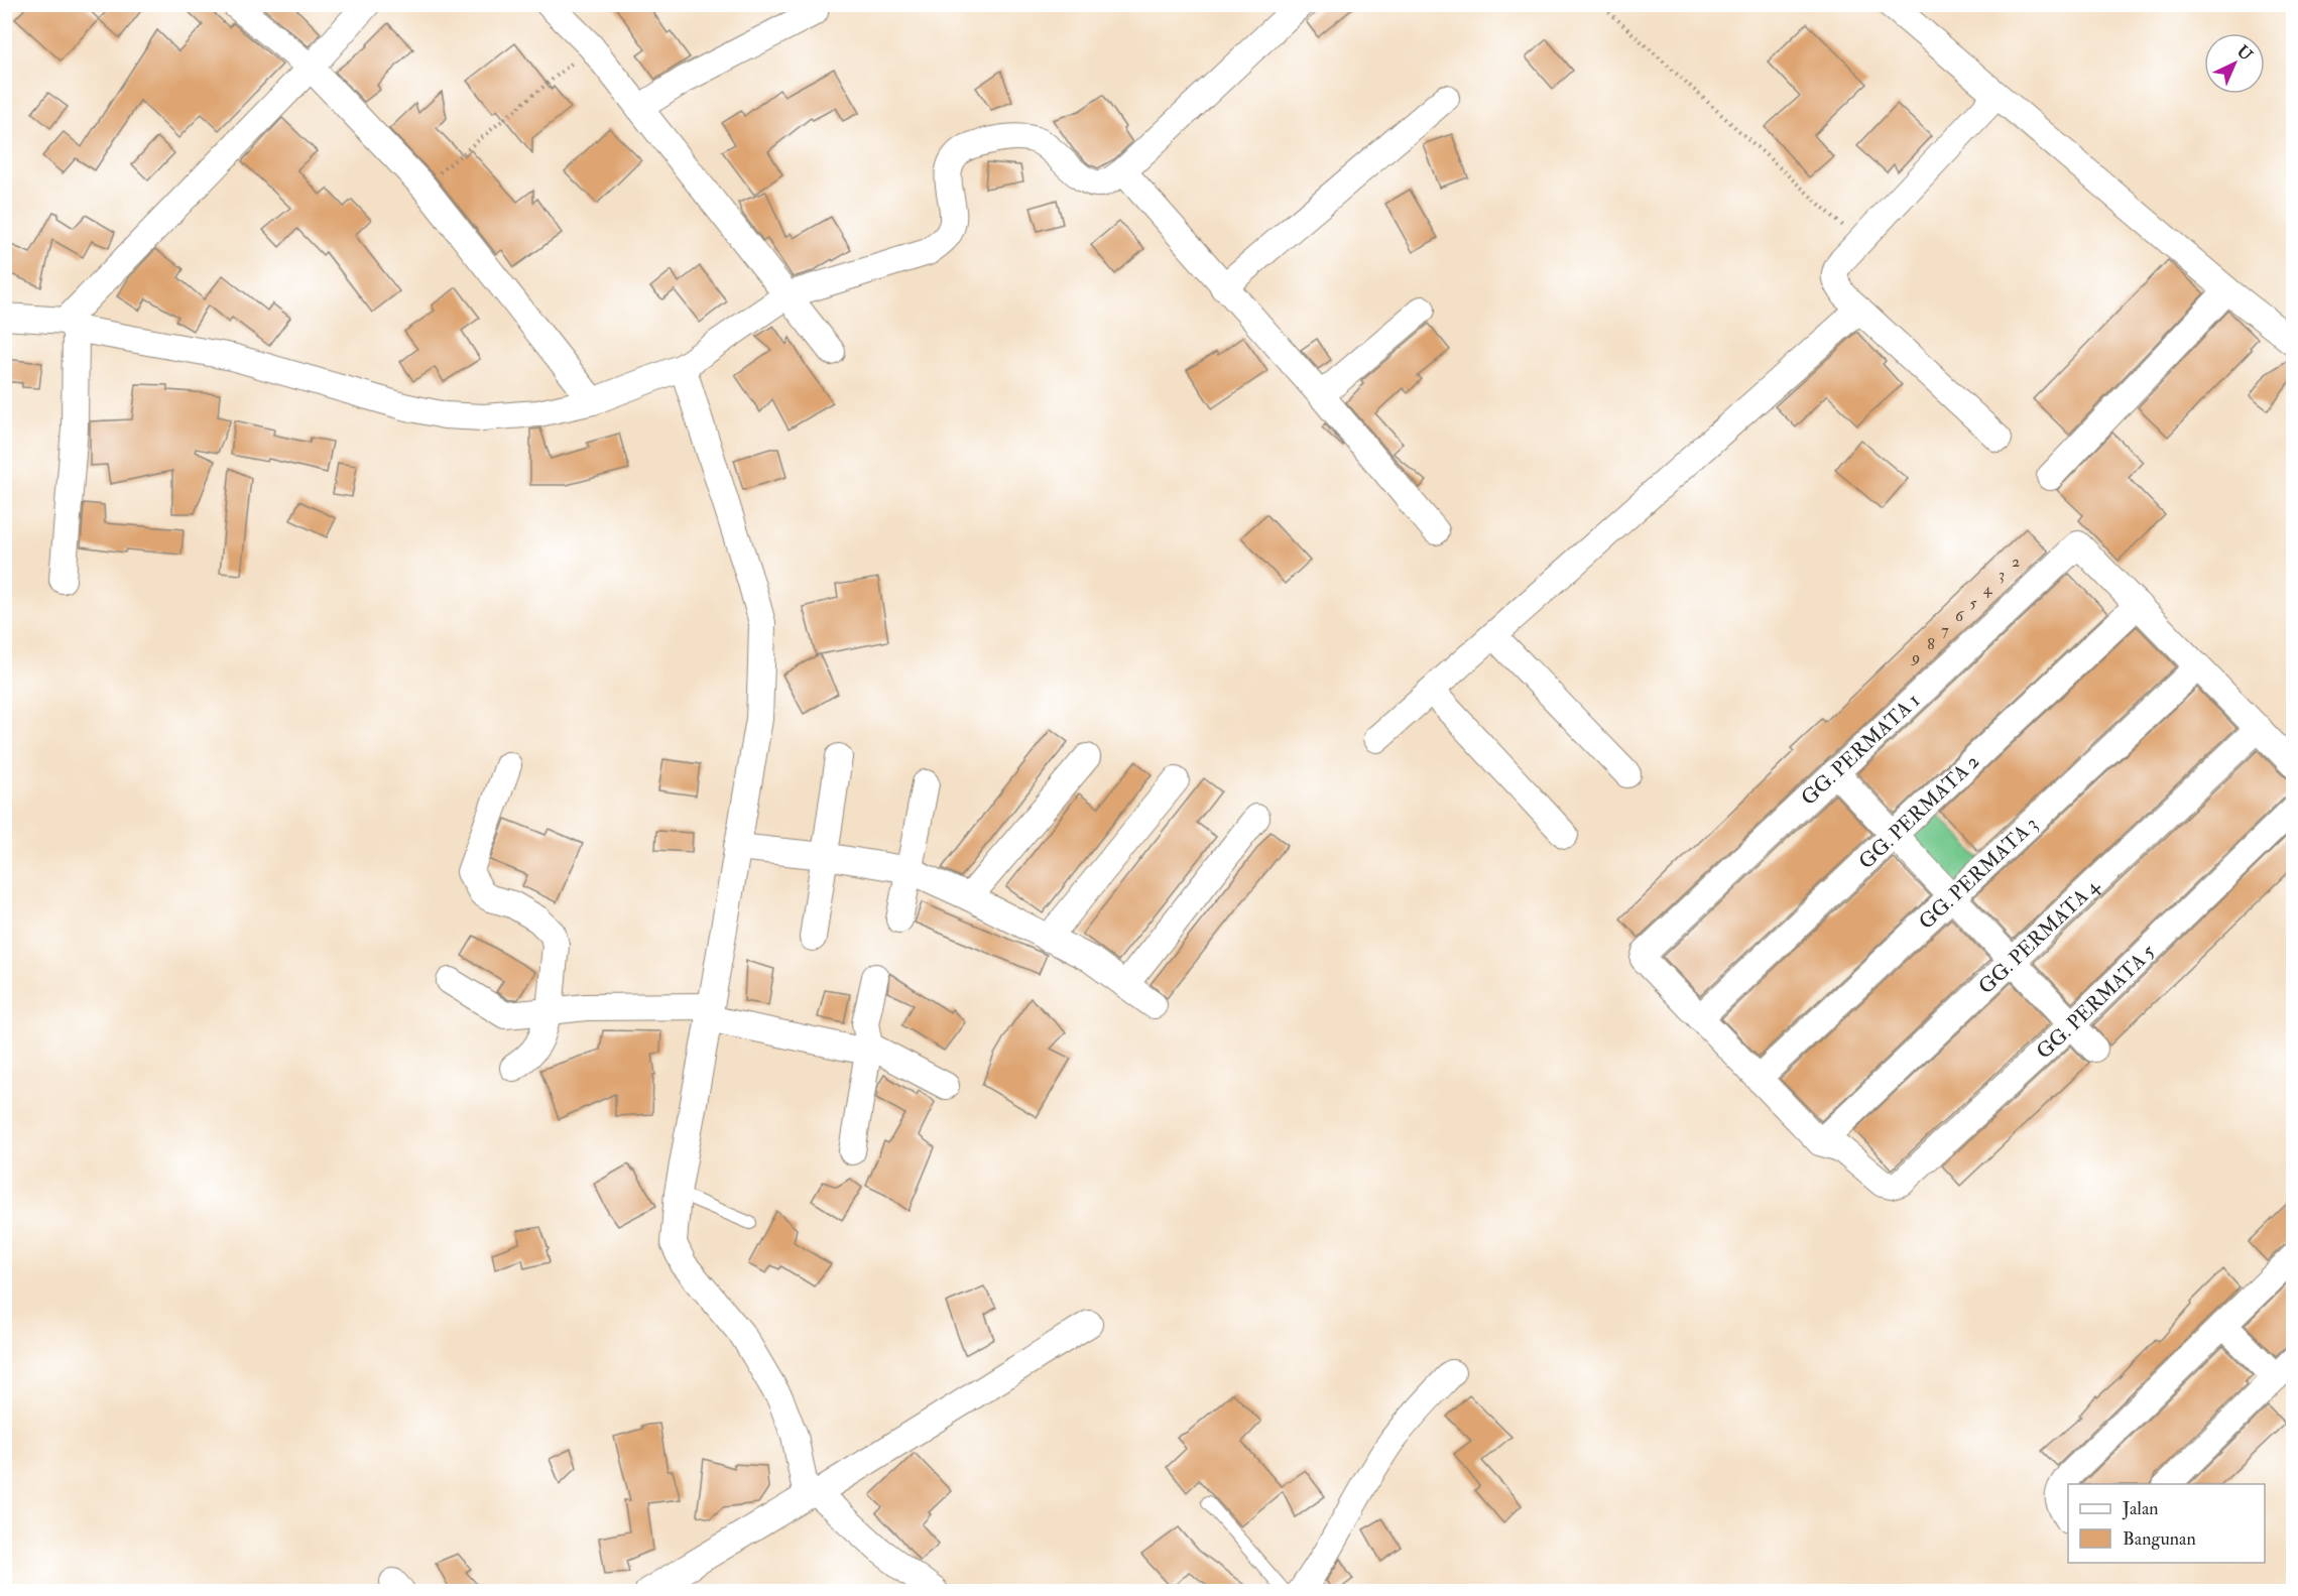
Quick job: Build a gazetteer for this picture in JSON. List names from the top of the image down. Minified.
{"streets":{"street":["GG. PERMATA 1","GG. PERMATA 2","GG. PERMATA 3","GG. PERMATA 4","GG. PERMATA 5"]},"crossings":[["GG. PERMATA 1","GG. PERMATA 2"],["GG. PERMATA 4","GG. PERMATA 5"]],"house_numbers":["2","3","4","5","6","7","8","9"],"legend":["Jalan","Bangunan"],"north":"top right"}
